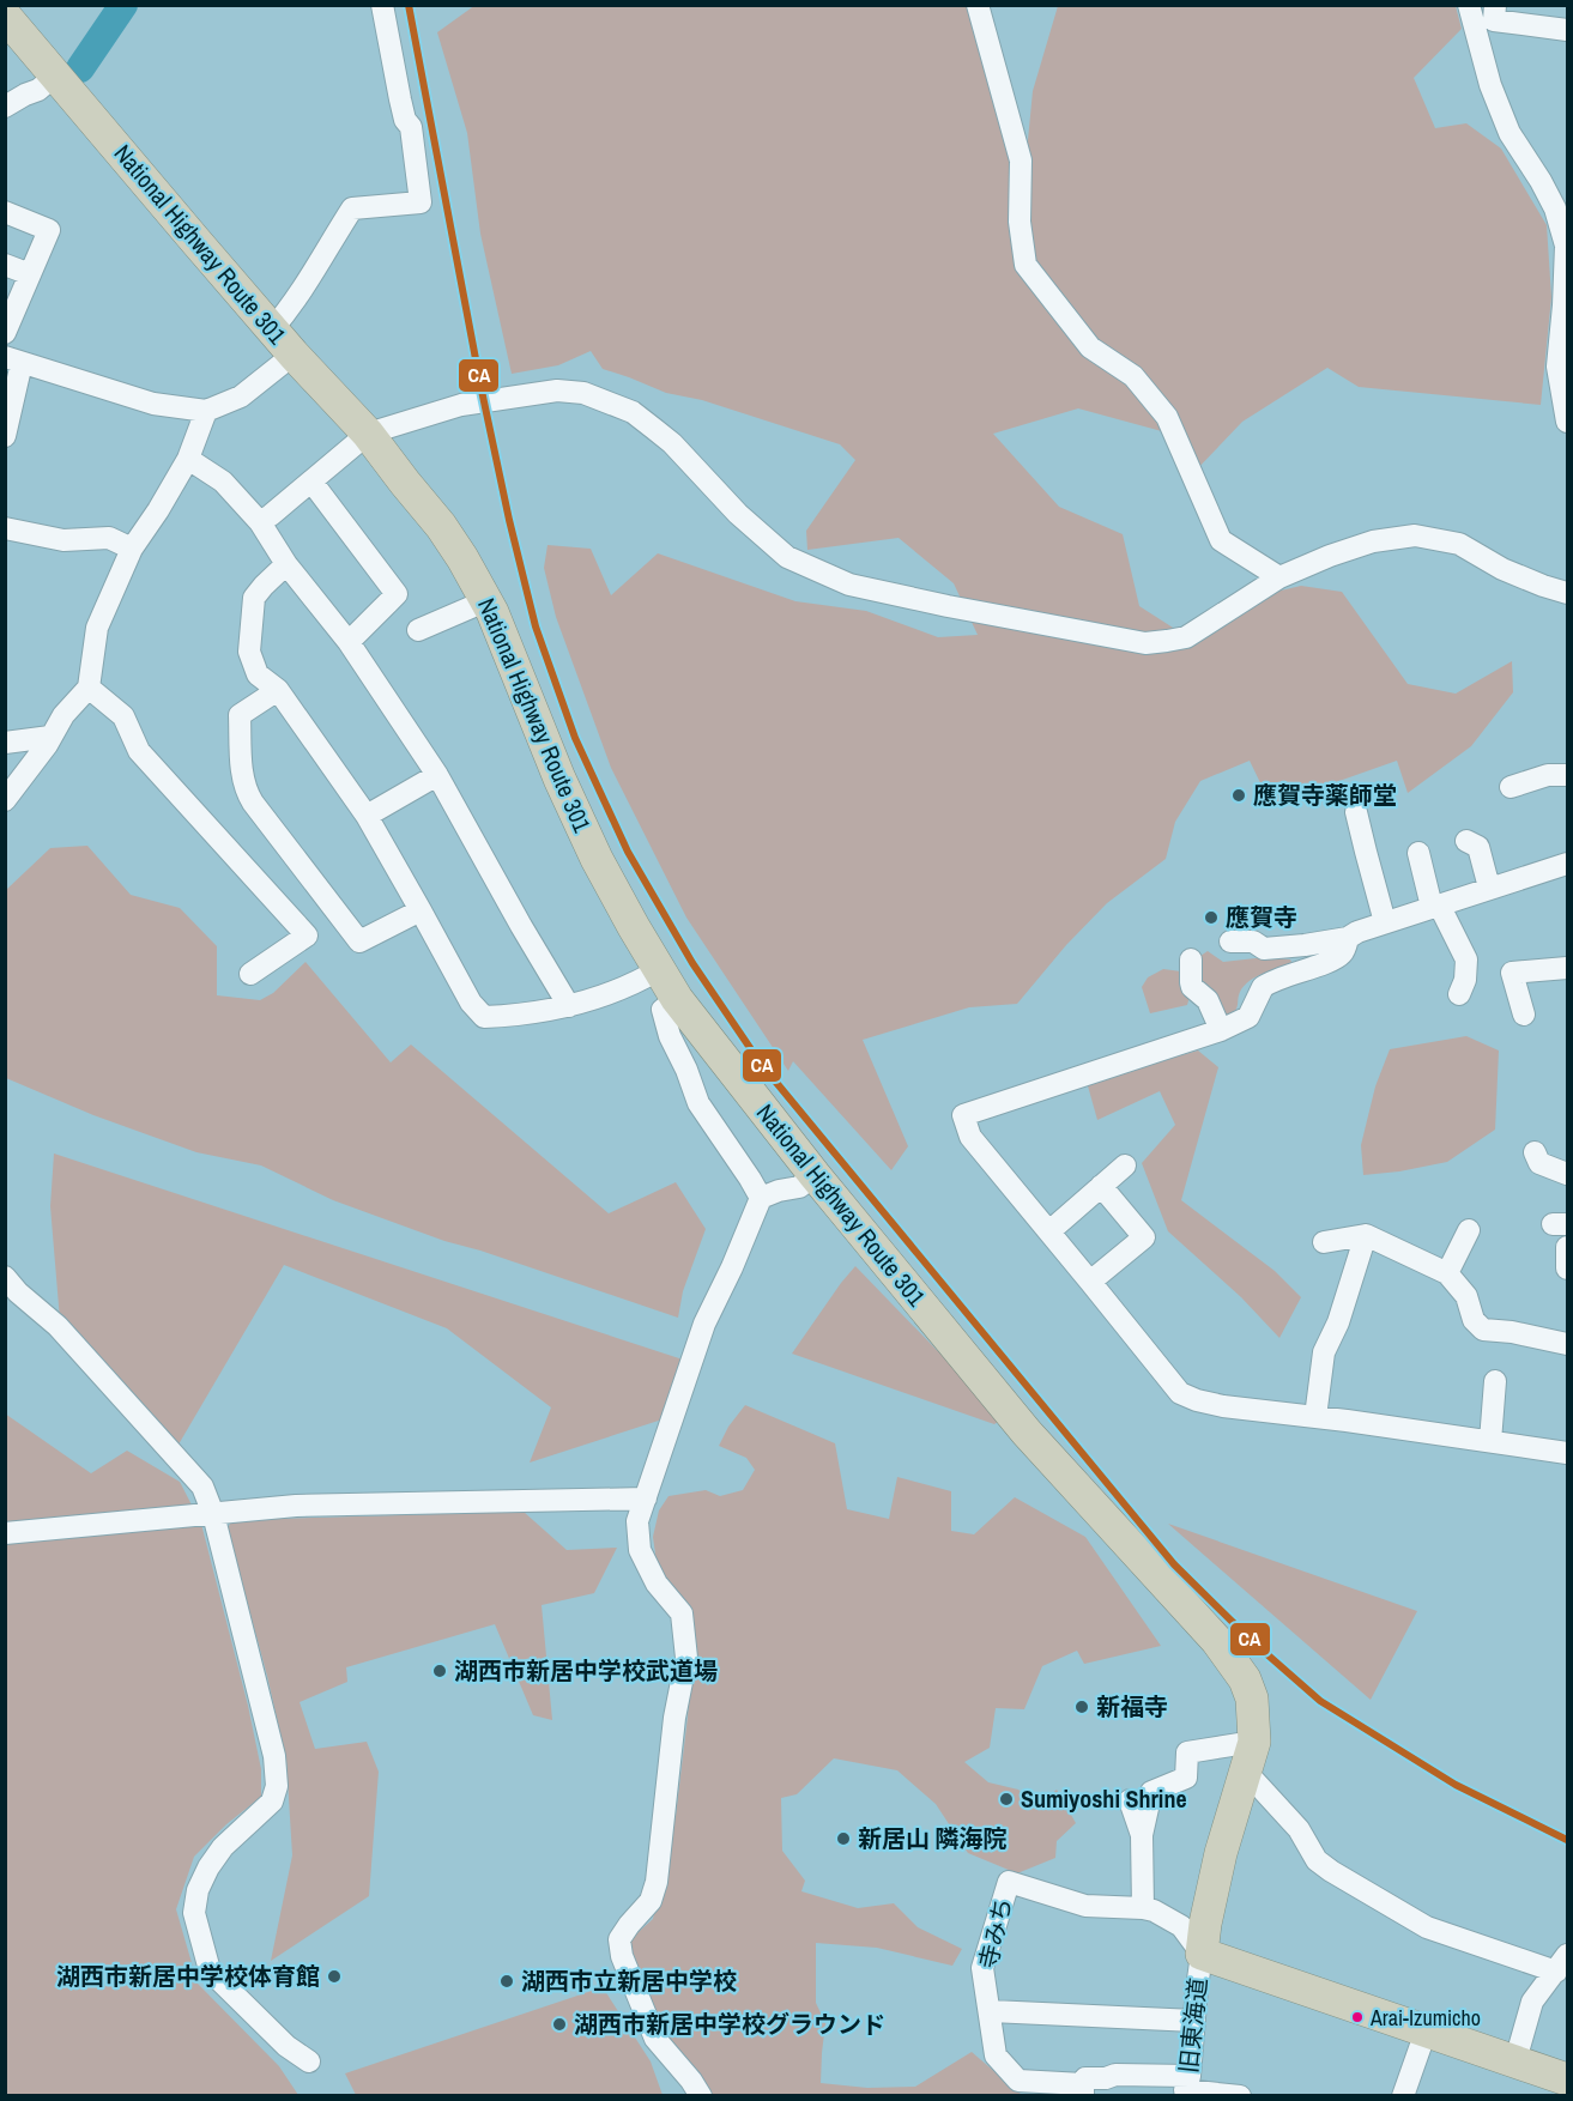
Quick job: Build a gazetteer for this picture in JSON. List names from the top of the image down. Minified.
{"streets":{"highway":["National Highway Route 301"],"street":["寺みち","旧東海道"]},"crossings":[["National Highway Route 301","旧東海道"],["寺みち","旧東海道"]],"places":["應賀寺薬師堂","應賀寺","湖西市新居中学校武道場","新福寺","Sumiyoshi Shrine","新居山 隣海院","湖西市新居中学校体育館","湖西市立新居中学校","Arai-Izumicho","湖西市新居中学校グラウンド"],"lines":["transit line CA"]}
